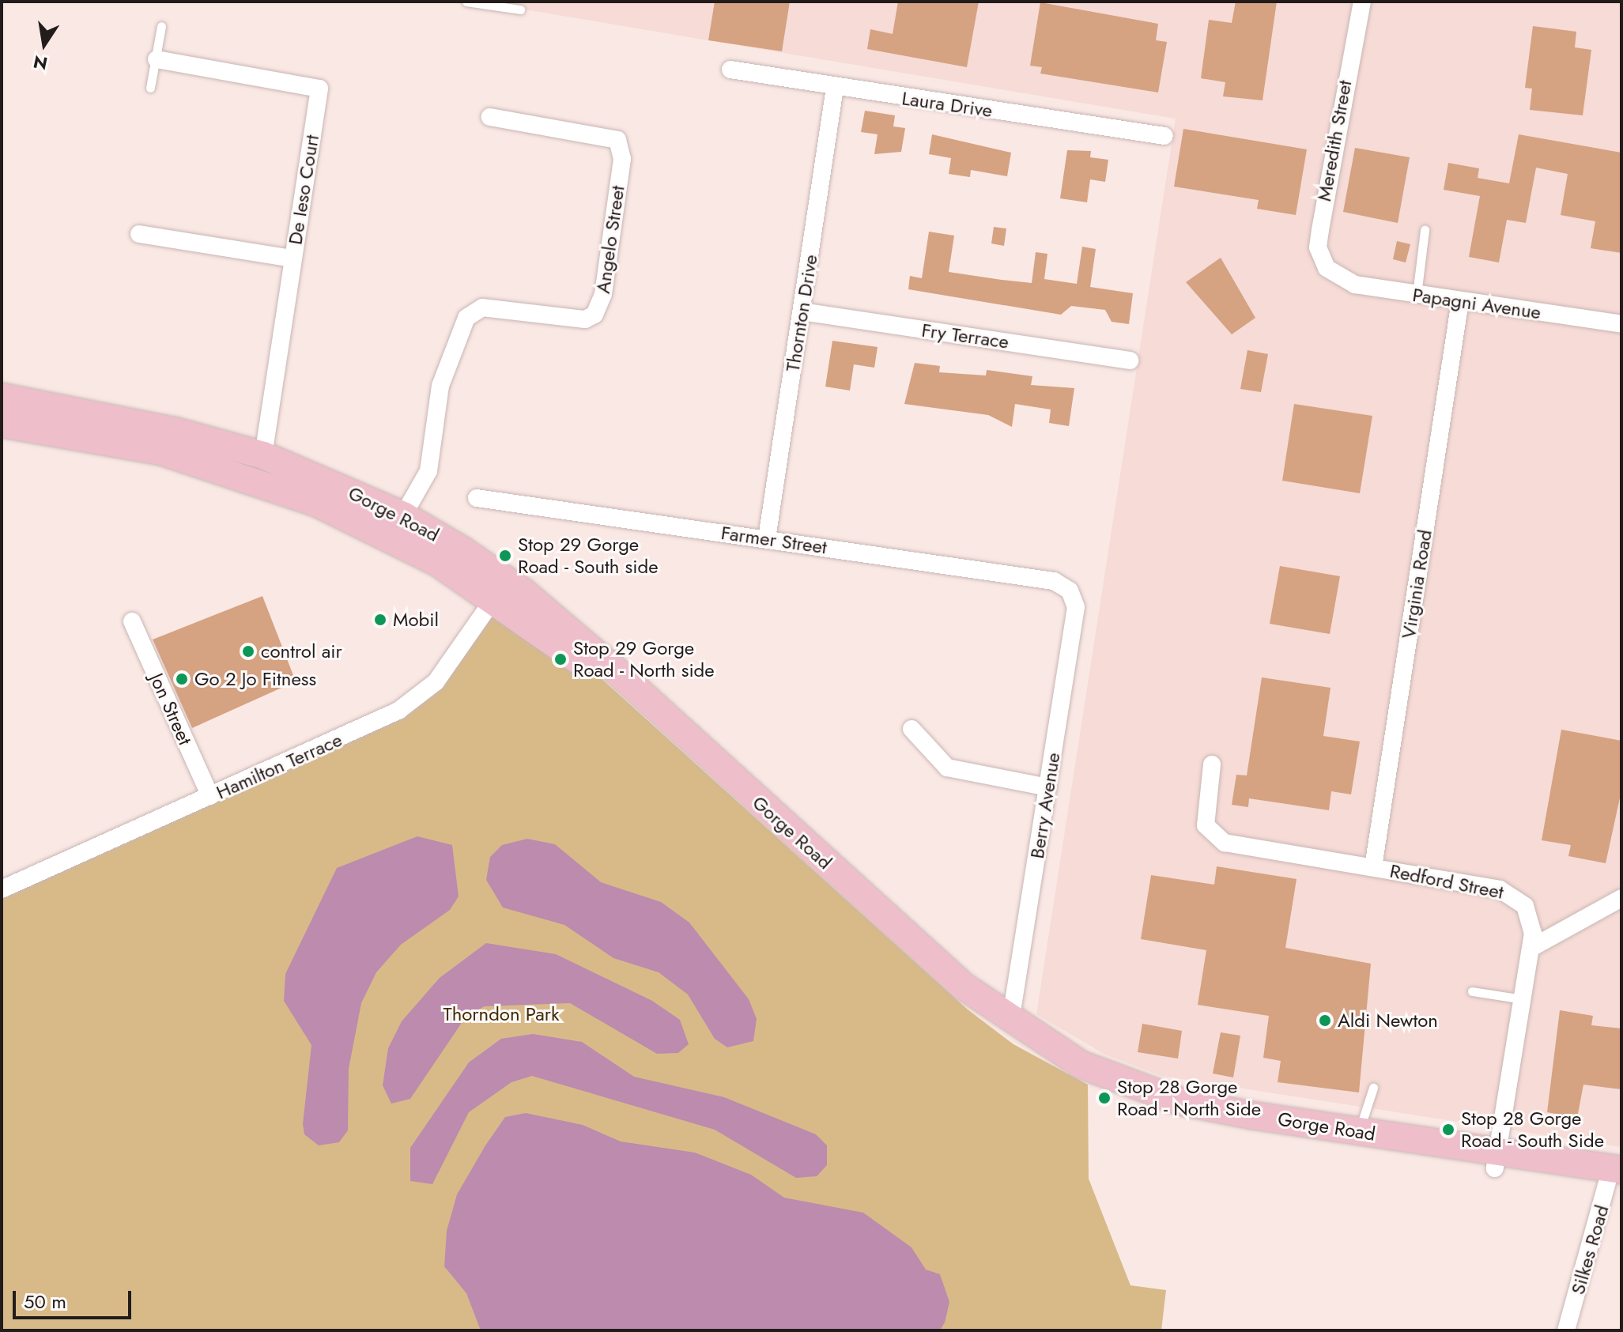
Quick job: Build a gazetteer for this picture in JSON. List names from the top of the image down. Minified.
{"streets":{"main road":["Gorge Road"],"street":["Laura Drive","Meredith Street","De Ieso Court","Angelo Street","Papagni Avenue","Thornton Drive","Fry Terrace","Farmer Street","Virginia Road","Jon Street","Hamilton Terrace","Berry Avenue","Redford Street","Silkes Road"]},"crossings":[["Laura Drive","Thornton Drive"],["Meredith Street","Papagni Avenue"],["De Ieso Court","Gorge Road"],["Angelo Street","Gorge Road"],["Papagni Avenue","Virginia Road"],["Thornton Drive","Fry Terrace"],["Thornton Drive","Farmer Street"],["Gorge Road","Hamilton Terrace"],["Gorge Road","Berry Avenue"],["Gorge Road","Redford Street"],["Gorge Road","Silkes Road"],["Farmer Street","Berry Avenue"],["Virginia Road","Redford Street"],["Jon Street","Hamilton Terrace"]],"parks":["Thorndon Park"],"places":["Stop 29 Gorge Road - South side","Mobil","control air","Stop 29 Gorge Road - North side","Go 2 Jo Fitness","Aldi Newton","Stop 28 Gorge Road - North Side","Stop 28 Gorge Road - South Side"],"scale_bar":"50 m","north":"bottom"}
